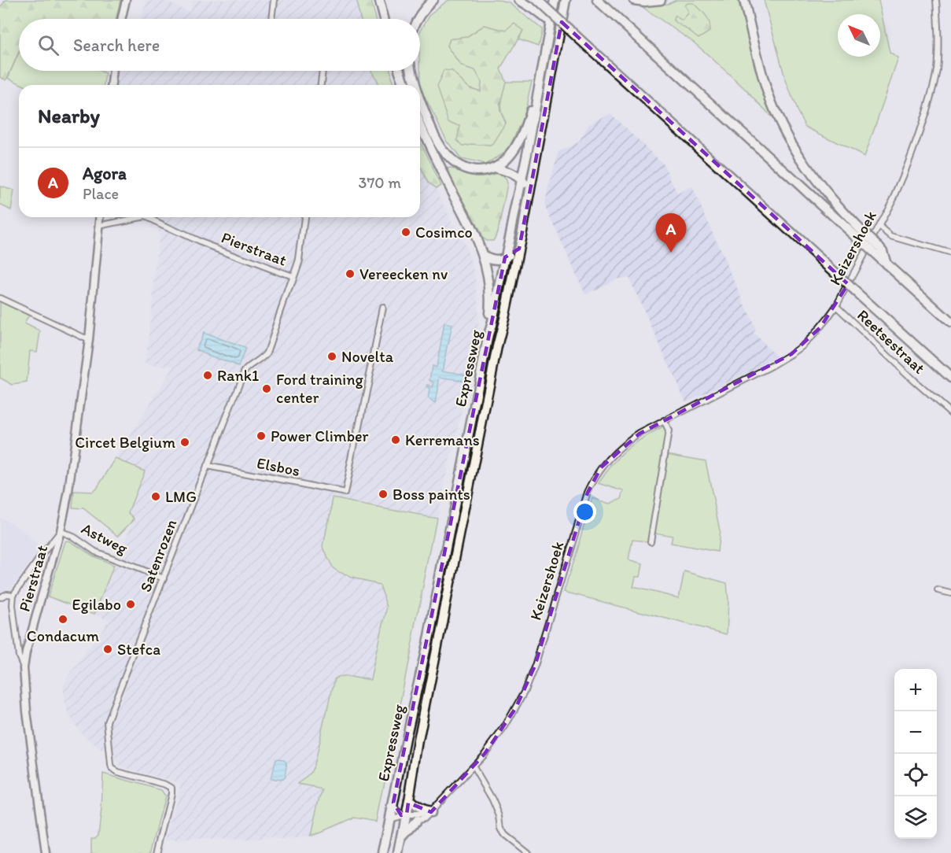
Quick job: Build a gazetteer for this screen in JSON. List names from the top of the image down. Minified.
{"streets":{"highway":["Expressweg"],"street":["Keizershoek","Pierstraat","Reetsestraat","Elsbos","Astweg","Satenrozen"]},"crossings":[["Keizershoek","Reetsestraat"],["Pierstraat","Astweg"],["Pierstraat","Satenrozen"],["Elsbos","Satenrozen"],["Astweg","Satenrozen"]],"places":["Cosimco","Vereecken nv","Novelta","Rank1","Ford training center","Power Climber","Kerremans","Circet Belgium","Boss paints","LMG","Egilabo","Condacum","Stefca"],"north":"top left","page":{"search":"Search here","heading":"Nearby","list":[{"mark":"A","name":"Agora","note":"Place","value":"370 m"}],"pins":"A","map_buttons":["+","−"]}}
